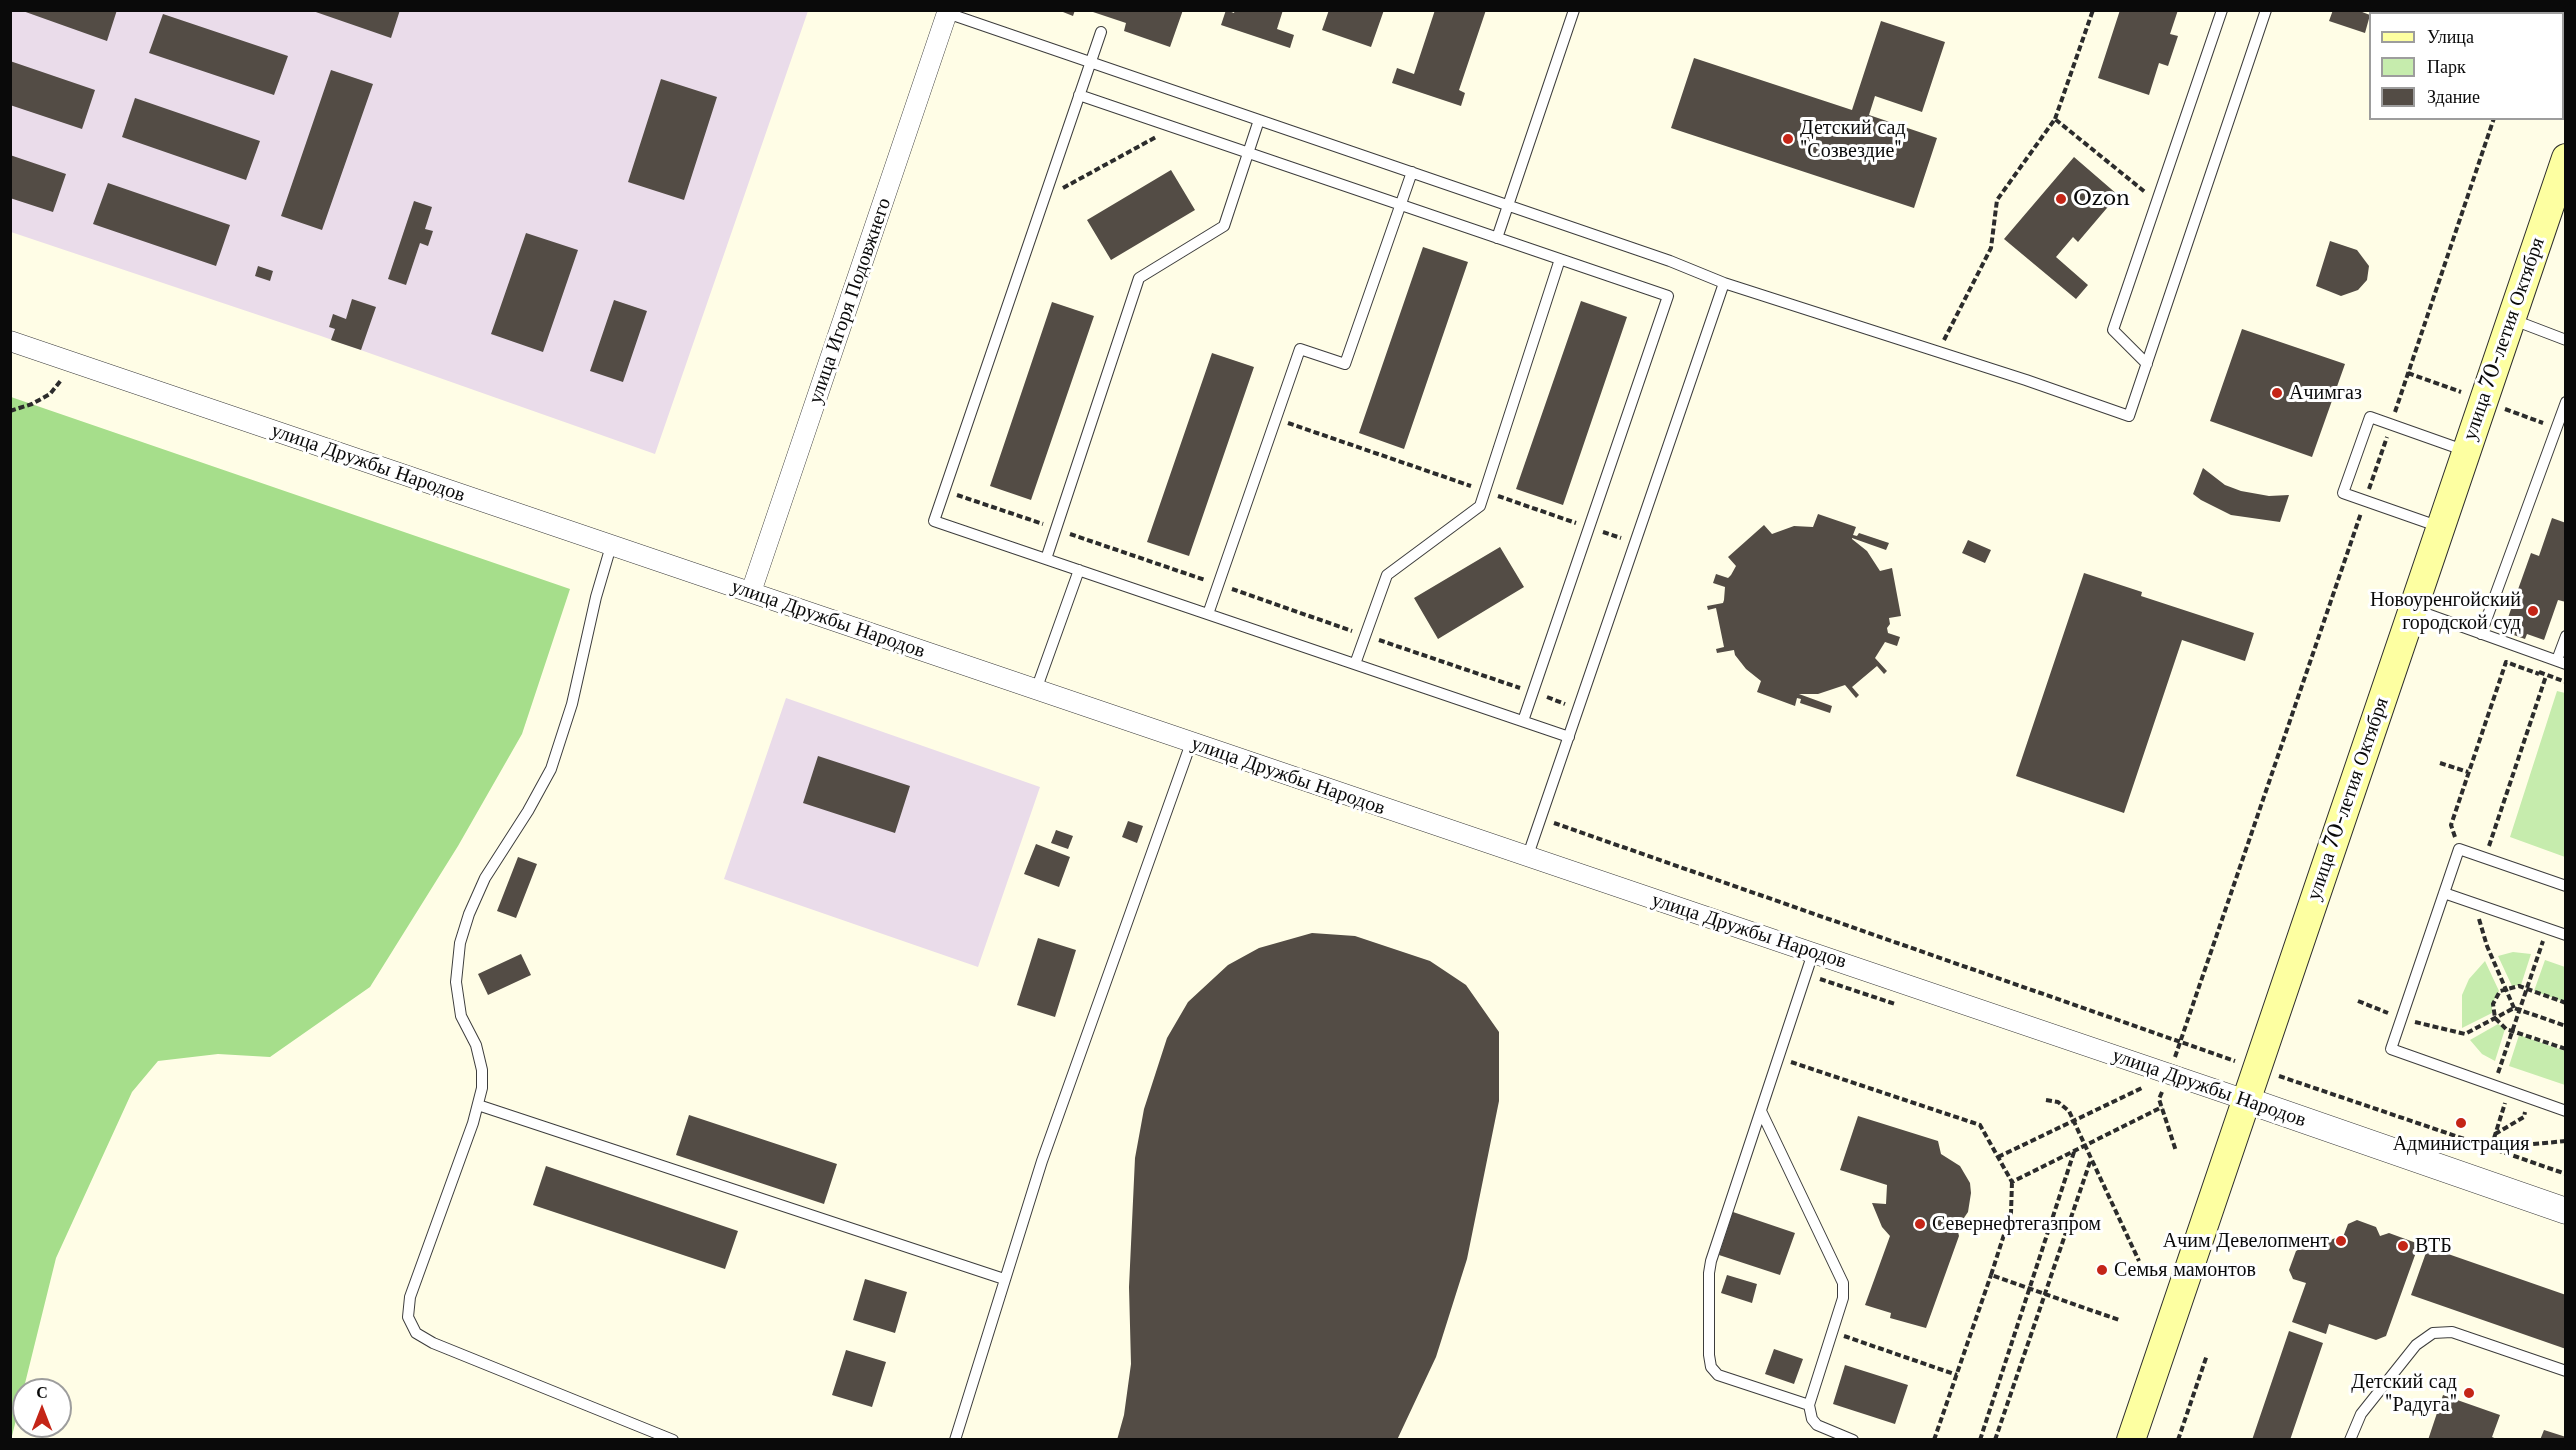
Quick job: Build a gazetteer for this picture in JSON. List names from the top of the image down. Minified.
{"streets":{"main road":["улица 70-летия Октября"],"street":["улица Игоря Подовжнего","улица Дружбы Народов"]},"crossings":[["улица Игоря Подовжнего","улица Дружбы Народов"],["улица 70-летия Октября","улица Дружбы Народов"]],"places":["Детский сад \"Созвездие\"","Ozon","Ачимгаз","Новоуренгойский городской суд","Администрация","Севернефтегазпром","Ачим Девелопмент","ВТБ","Семья мамонтов","Детский сад \"Радуга\""],"legend":["Улица","Парк","Здание"],"north":"top"}
